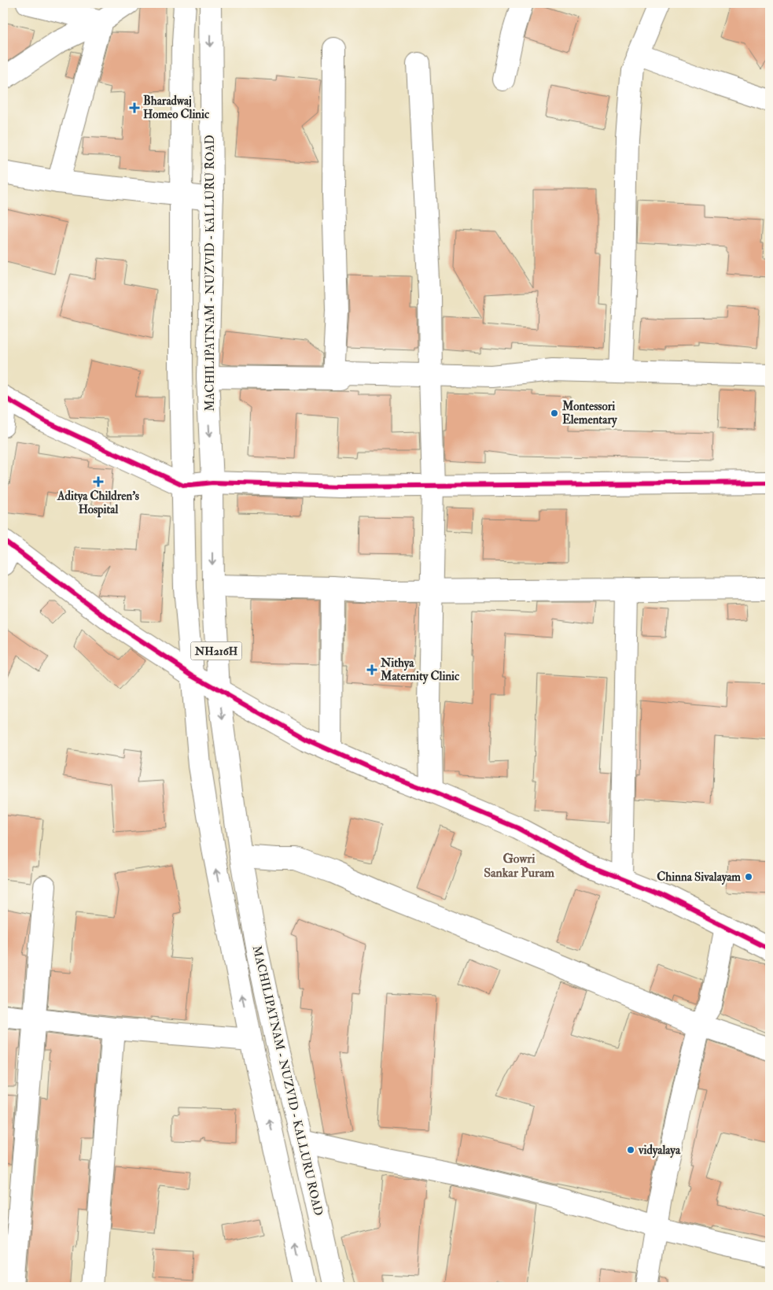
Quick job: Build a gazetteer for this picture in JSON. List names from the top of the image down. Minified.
{"streets":{"main road":["MACHILIPATNAM - NUZVID - KALLURU ROAD","NH216H"]},"districts":["Gowri Sankar Puram"],"places":{"health":["Bharadwaj Homeo Clinic","Aditya Children's Hospital","Nithya Maternity Clinic"],"other":["Montessori Elementary","Chinna Sivalayam","vidyalaya"]}}
